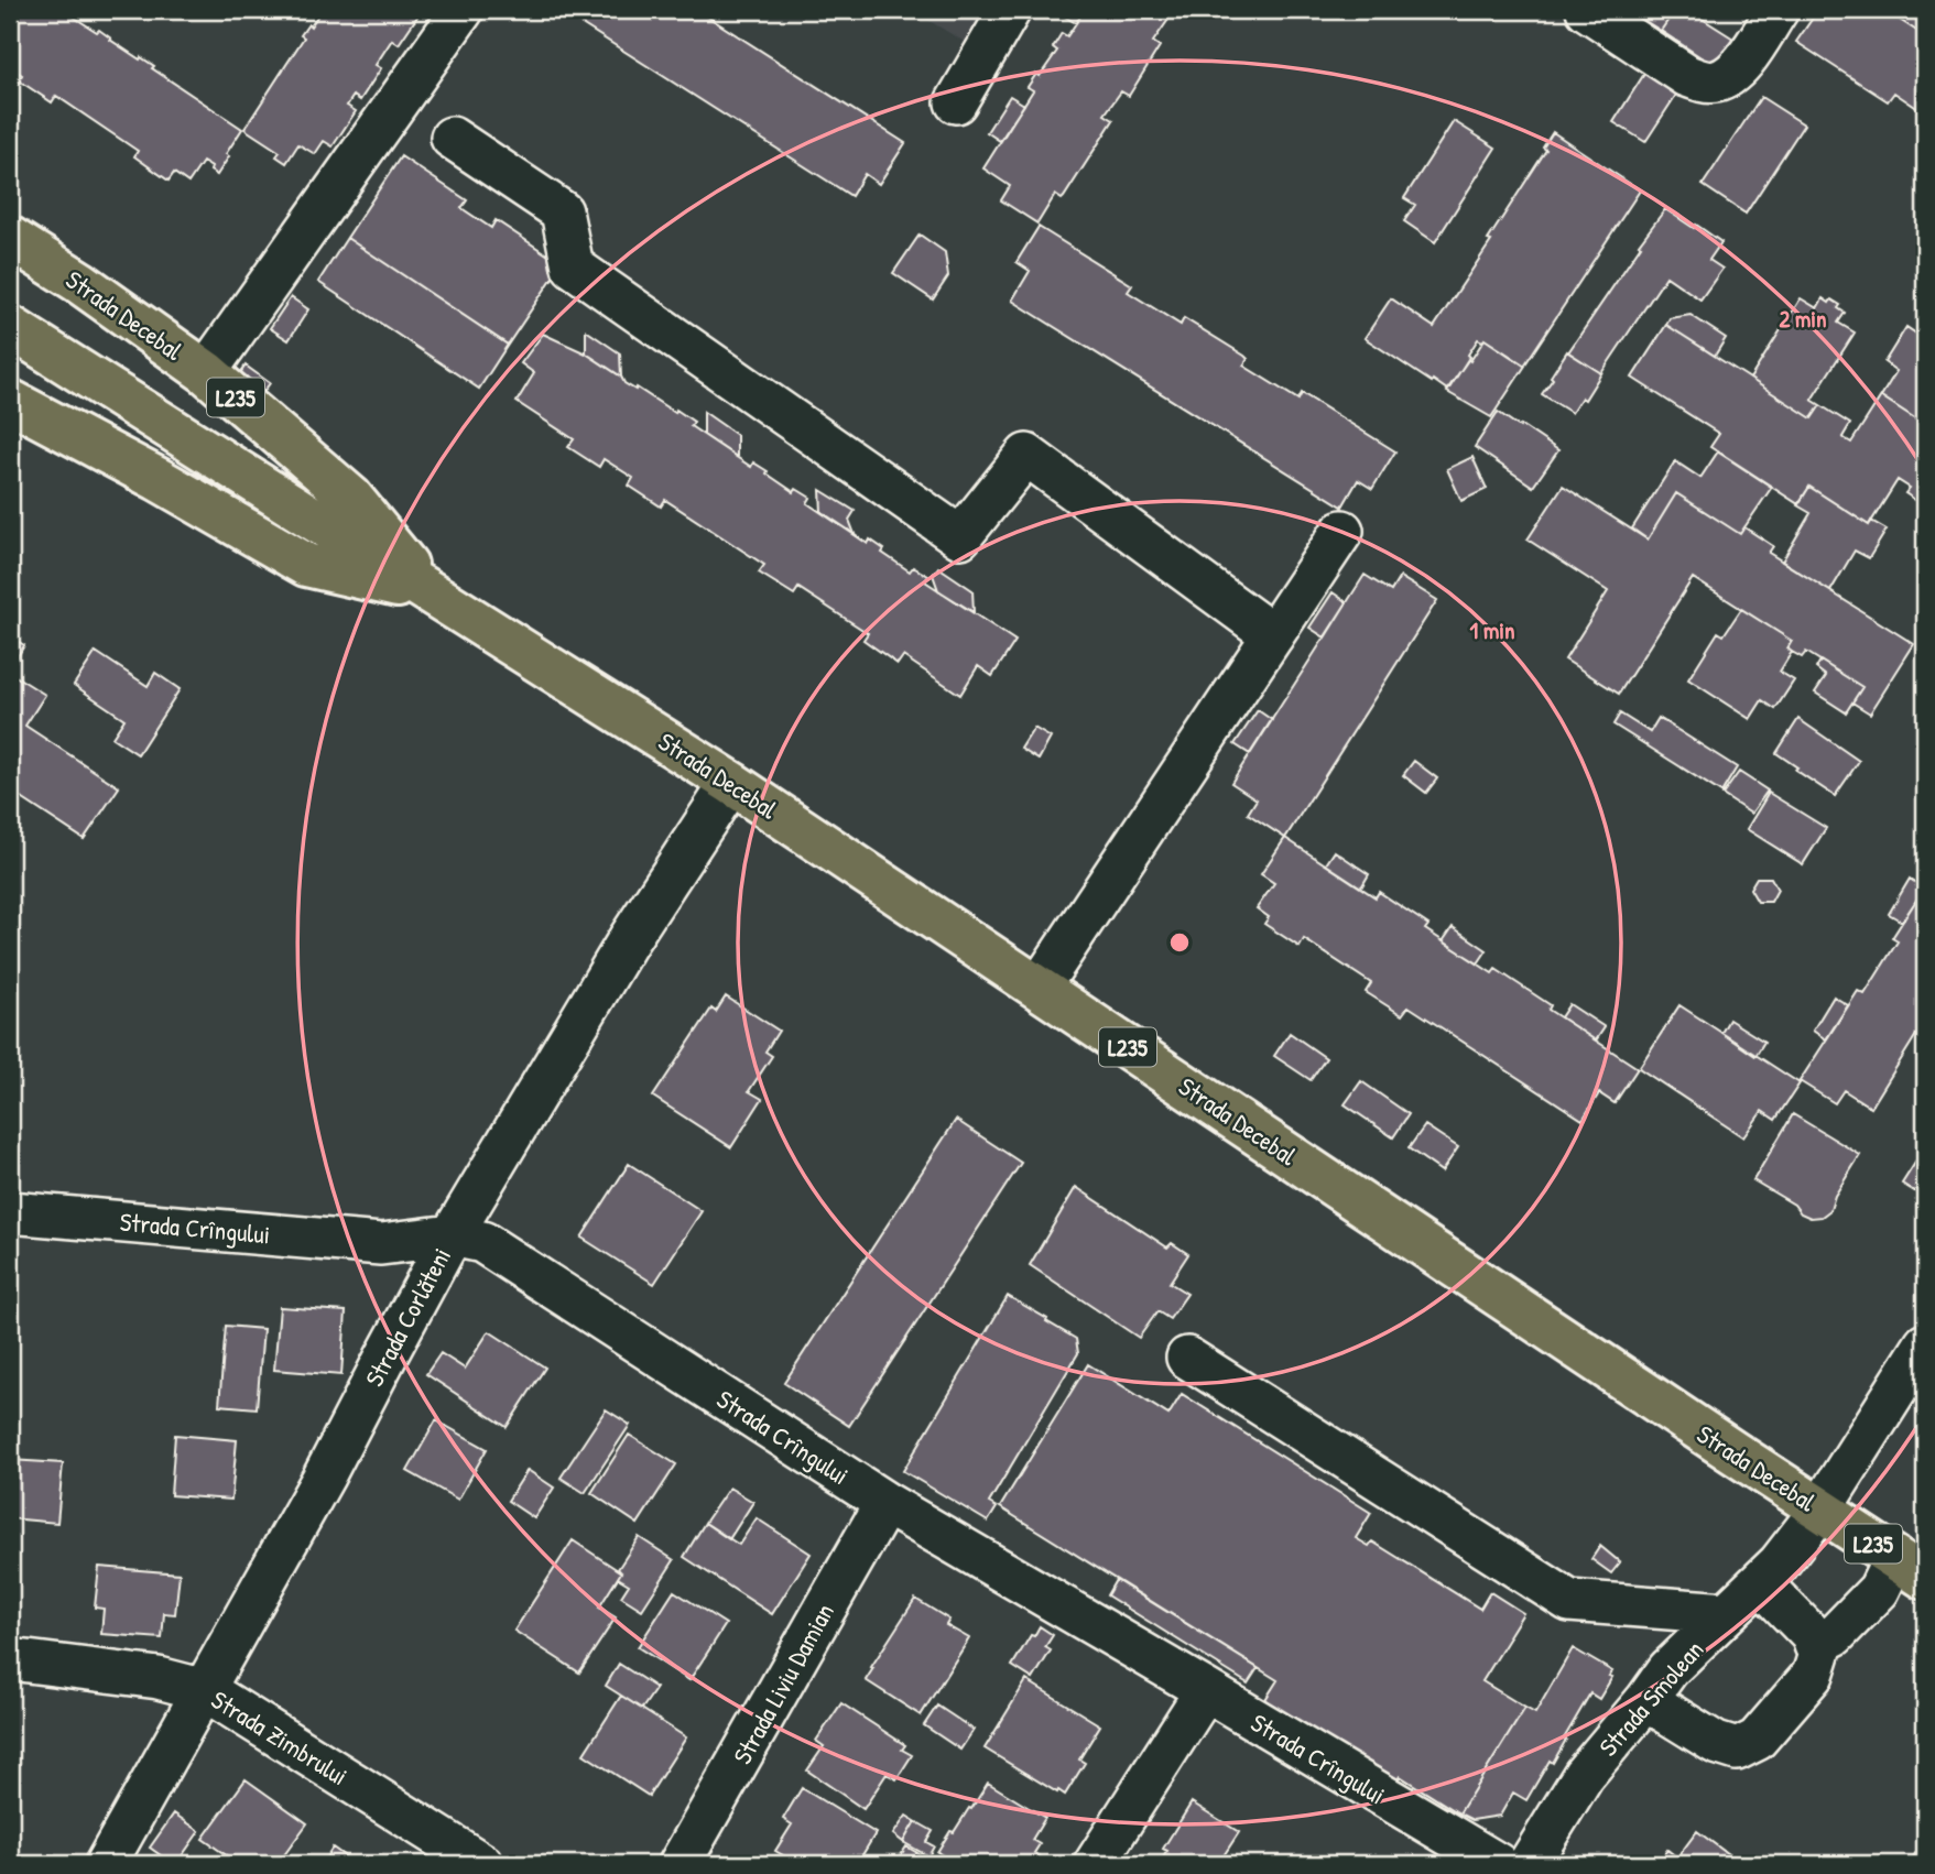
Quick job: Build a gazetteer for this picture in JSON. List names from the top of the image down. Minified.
{"streets":{"main road":["Strada Decebal","L235"],"street":["Strada Crîngului","Strada Corlăteni","Strada Liviu Damian","Strada Smolean","Strada Zimbrului"]},"crossings":[["Strada Decebal","Strada Corlăteni"],["Strada Decebal","Strada Smolean"],["Strada Crîngului","Strada Corlăteni"],["Strada Crîngului","Strada Liviu Damian"],["Strada Corlăteni","Strada Zimbrului"]],"rings":["2 min","1 min"]}
